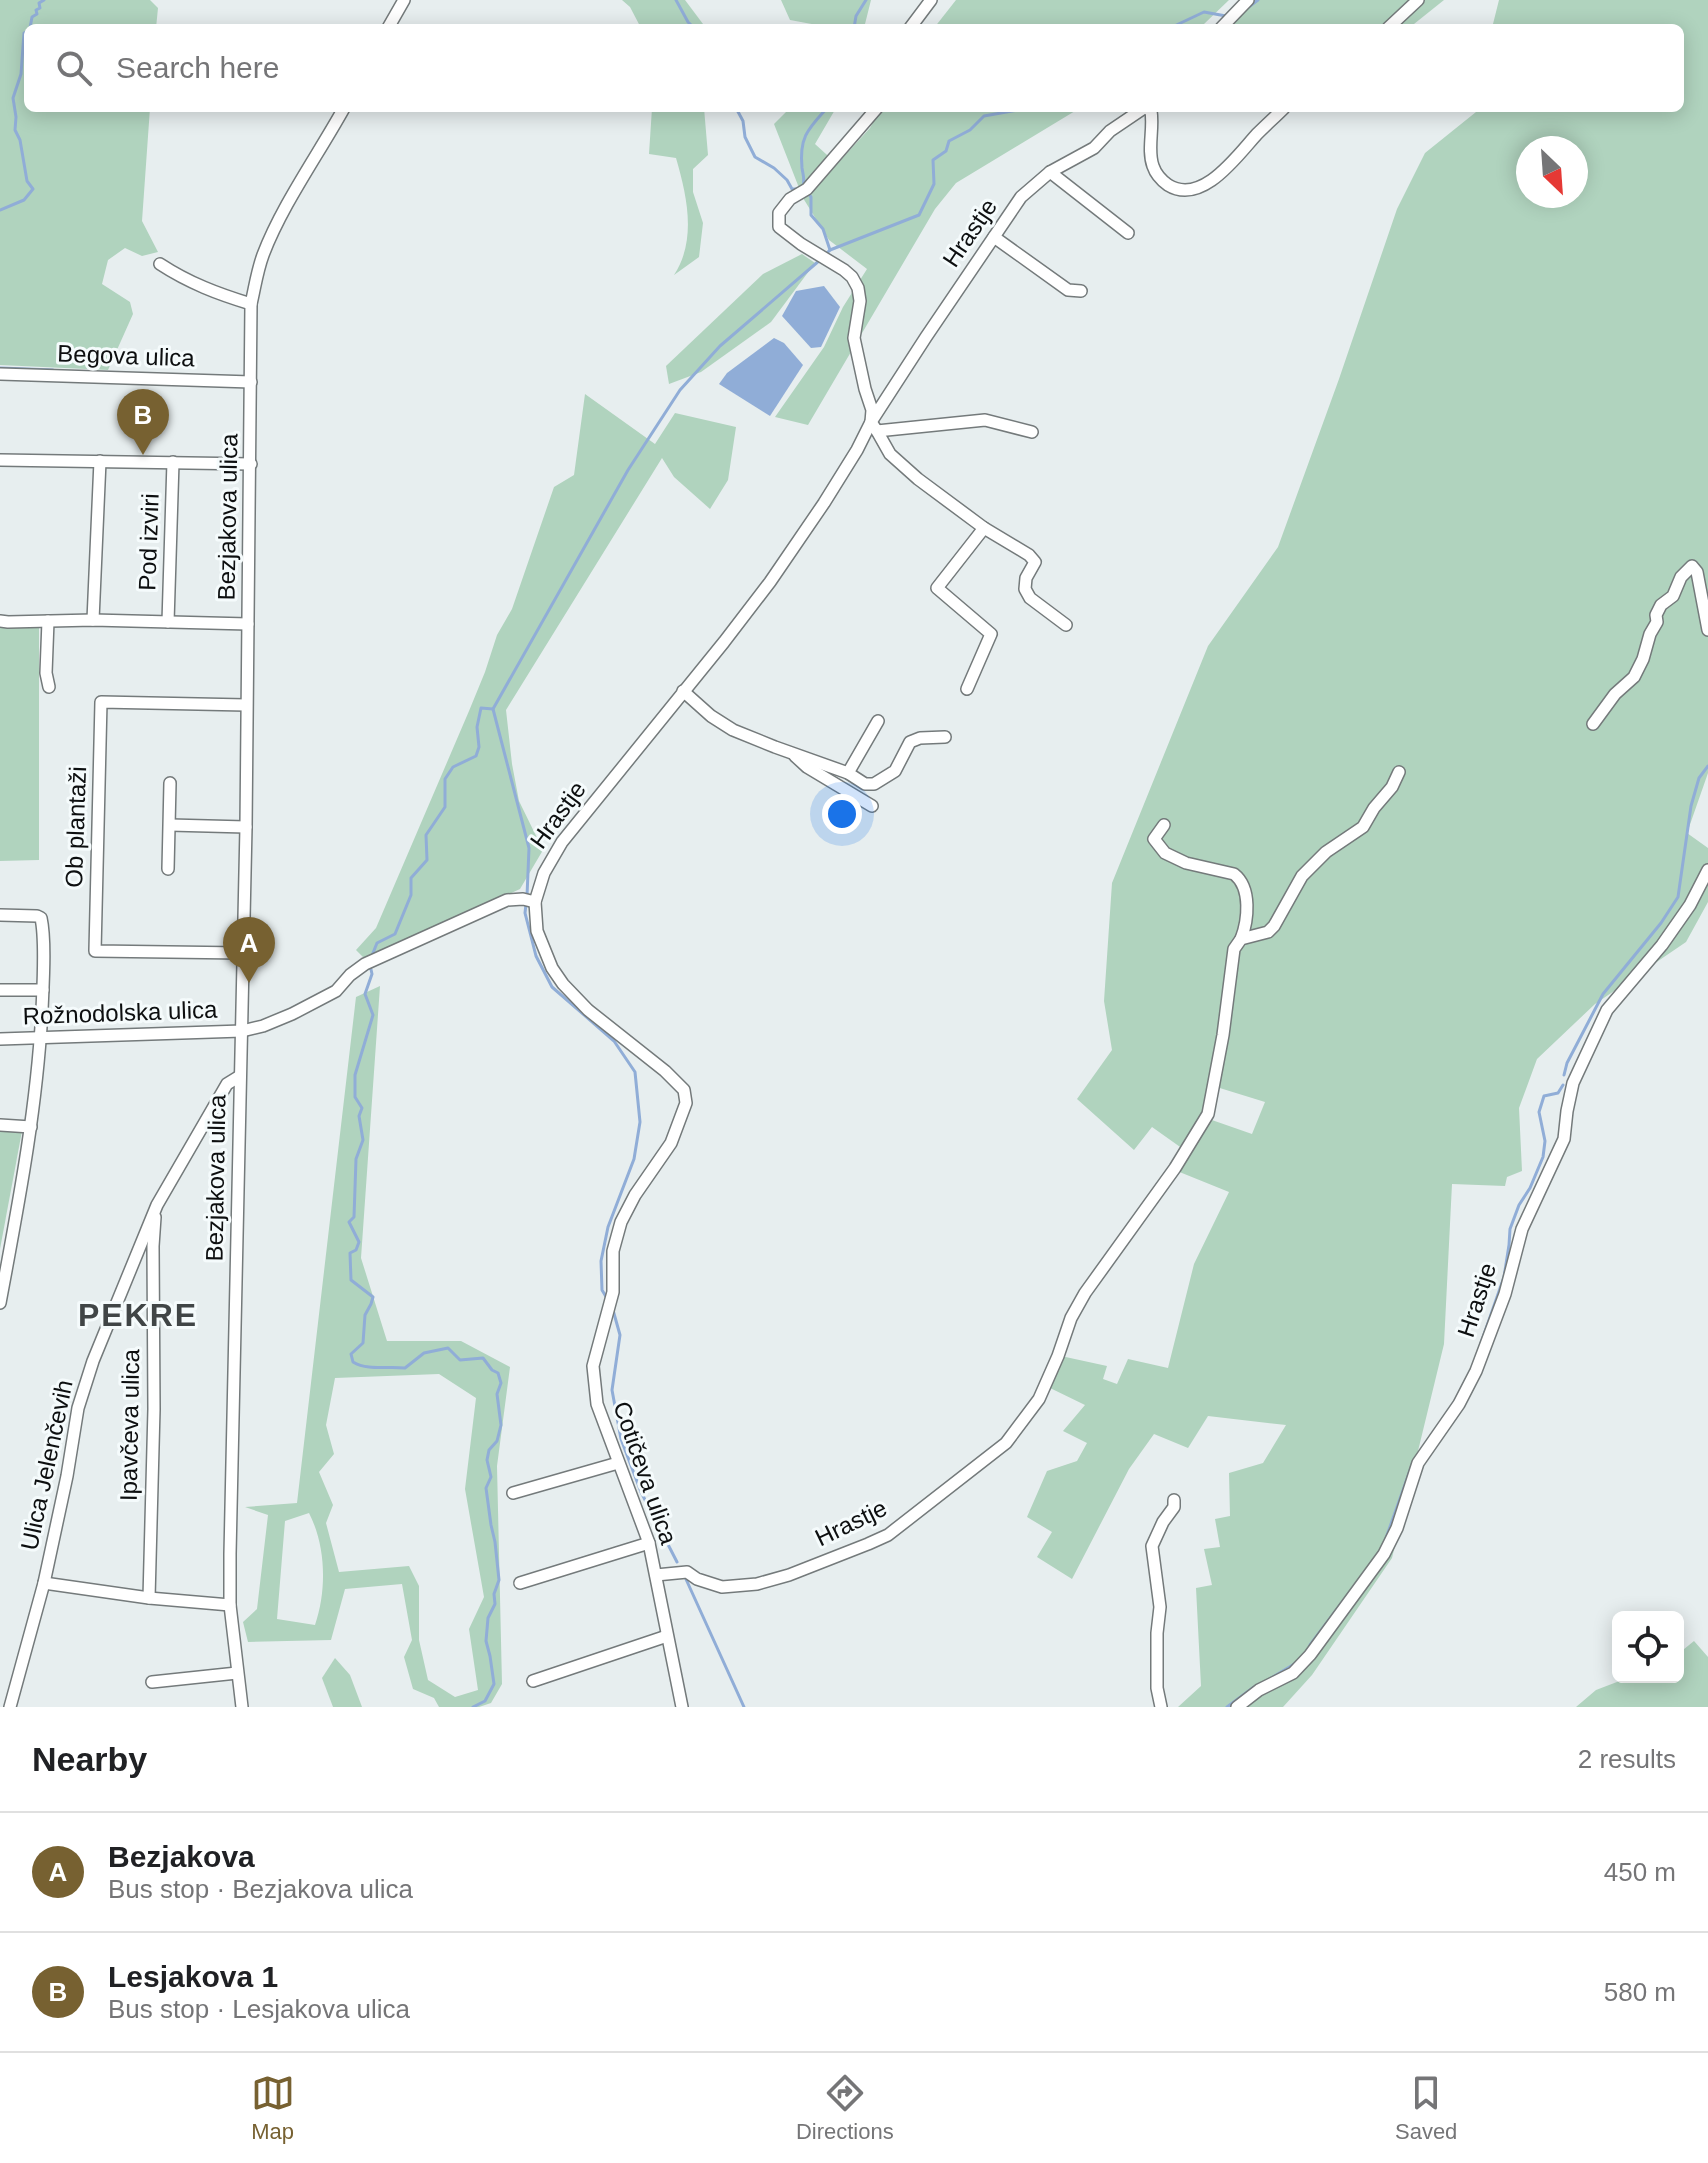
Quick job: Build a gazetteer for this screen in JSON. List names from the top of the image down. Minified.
{"streets":{"street":["Hrastje","Begova ulica","Bezjakova ulica","Pod izviri","Ob plantaži","Rožnodolska ulica","Ipavčeva ulica","Ulica Jelenčevih","Cotičeva ulica"]},"crossings":[["Hrastje","Cotičeva ulica"],["Begova ulica","Bezjakova ulica"],["Bezjakova ulica","Ob plantaži"],["Bezjakova ulica","Rožnodolska ulica"],["Bezjakova ulica","Ulica Jelenčevih"],["Ipavčeva ulica","Ulica Jelenčevih"]],"districts":["PEKRE"],"north":"bottom right","page":{"search":"Search here","pins":["B","A"],"heading":["Nearby","2 results"],"list":[{"mark":"A","name":"Bezjakova","note":"Bus stop · Bezjakova ulica","value":"450 m"},{"mark":"B","name":"Lesjakova 1","note":"Bus stop · Lesjakova ulica","value":"580 m"}],"nav":["Map","Directions","Saved"]}}
